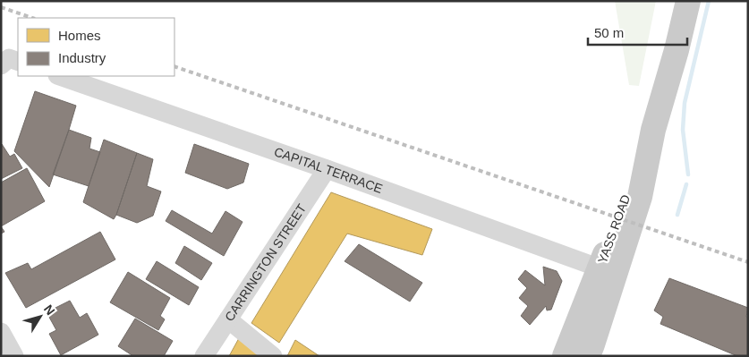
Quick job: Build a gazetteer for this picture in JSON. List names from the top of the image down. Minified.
{"streets":{"main road":["YASS ROAD"],"street":["CAPITAL TERRACE","CARRINGTON STREET"]},"crossings":[["CAPITAL TERRACE","YASS ROAD"],["CAPITAL TERRACE","CARRINGTON STREET"]],"legend":["Homes","Industry"],"scale_bar":"50 m","north":"top right"}
